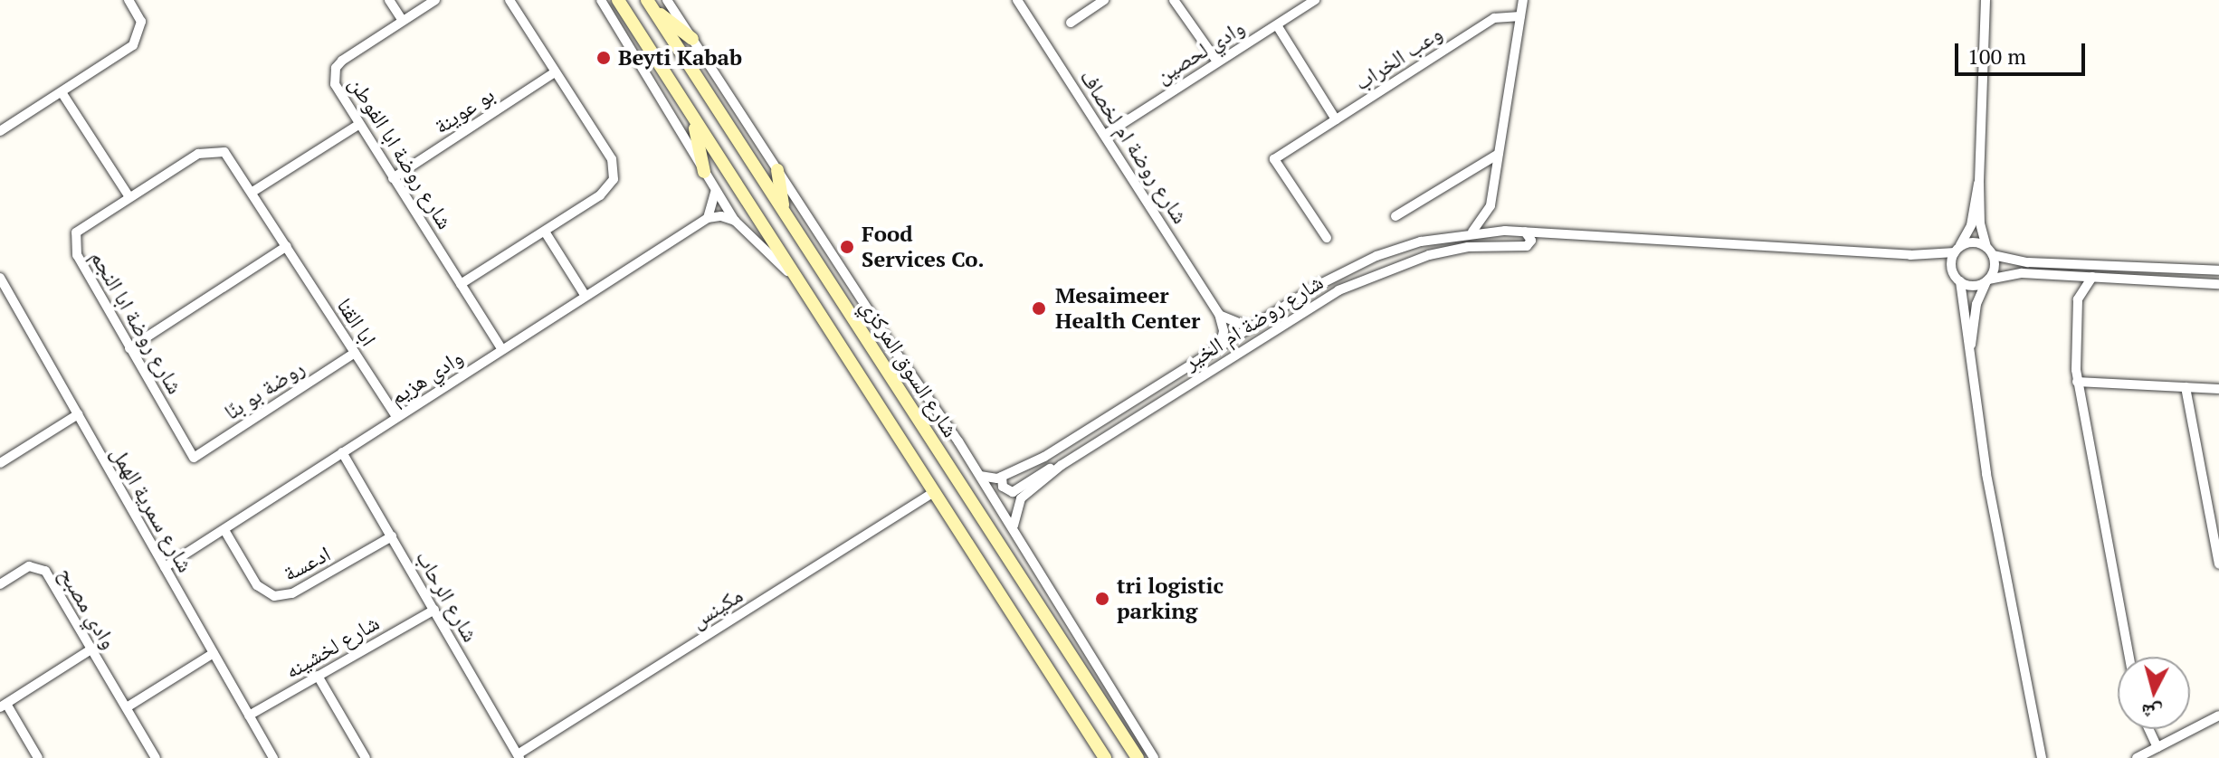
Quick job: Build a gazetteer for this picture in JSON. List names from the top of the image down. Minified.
{"streets":{"main road":["شارع السوق المركزي"],"street":["وادي لحصين","وعب الخراب","بو عوينة","شارع روضة ام لخصاف","شارع روضة ابا الفوطن","شارع روضة ابا النجم","ابا القنا","شارع روضة ام الخير","وادي هزيم","روضة بو بنّا","شارع سمرية الهمل","ادعسة","شارع الرحاب","وادي مصبح","مكينس","شارع لخشينه"]},"crossings":[["وادي لحصين","شارع روضة ام لخصاف"],["بو عوينة","شارع روضة ابا الفوطن"],["شارع روضة ابا الفوطن","وادي هزيم"],["شارع روضة ابا النجم","ابا القنا"],["شارع روضة ابا النجم","روضة بو بنّا"],["ابا القنا","وادي هزيم"],["ابا القنا","روضة بو بنّا"],["شارع روضة ام الخير","شارع السوق المركزي"],["وادي هزيم","شارع سمرية الهمل"],["وادي هزيم","ادعسة"],["وادي هزيم","شارع الرحاب"],["شارع سمرية الهمل","شارع لخشينه"],["ادعسة","شارع الرحاب"],["شارع الرحاب","مكينس"],["شارع الرحاب","شارع لخشينه"]],"places":["Beyti Kabab","Food Services Co.","Mesaimeer Health Center","tri logistic parking"],"scale_bar":"100 m","north":"bottom"}
